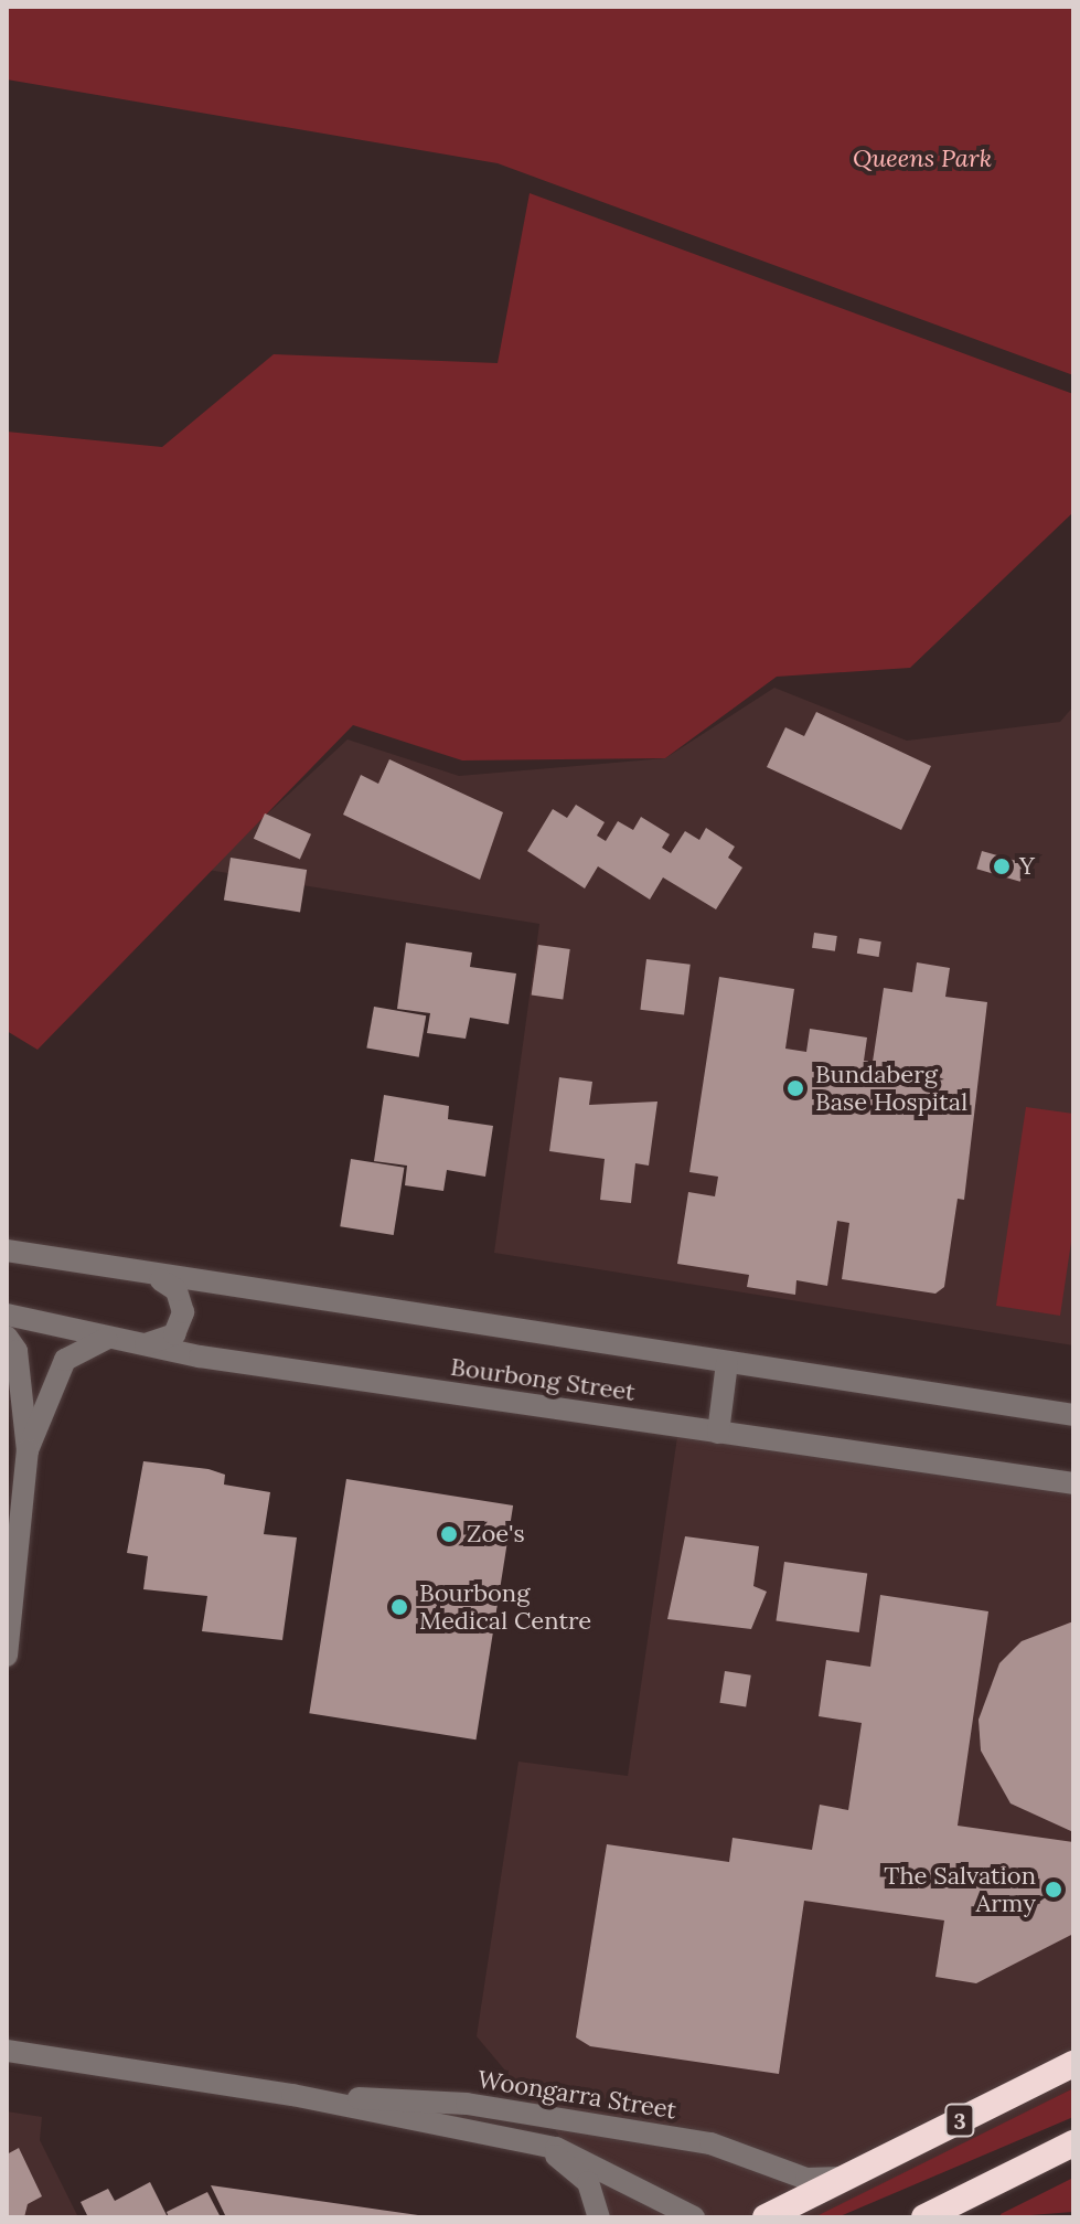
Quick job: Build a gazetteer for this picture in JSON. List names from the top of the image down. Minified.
{"streets":{"highway":["3"],"street":["Bourbong Street","Woongarra Street"]},"crossings":[["Woongarra Street","3"]],"parks":["Queens Park"],"places":["Y","Bundaberg Base Hospital","Zoe's","Bourbong Medical Centre","The Salvation Army"]}
